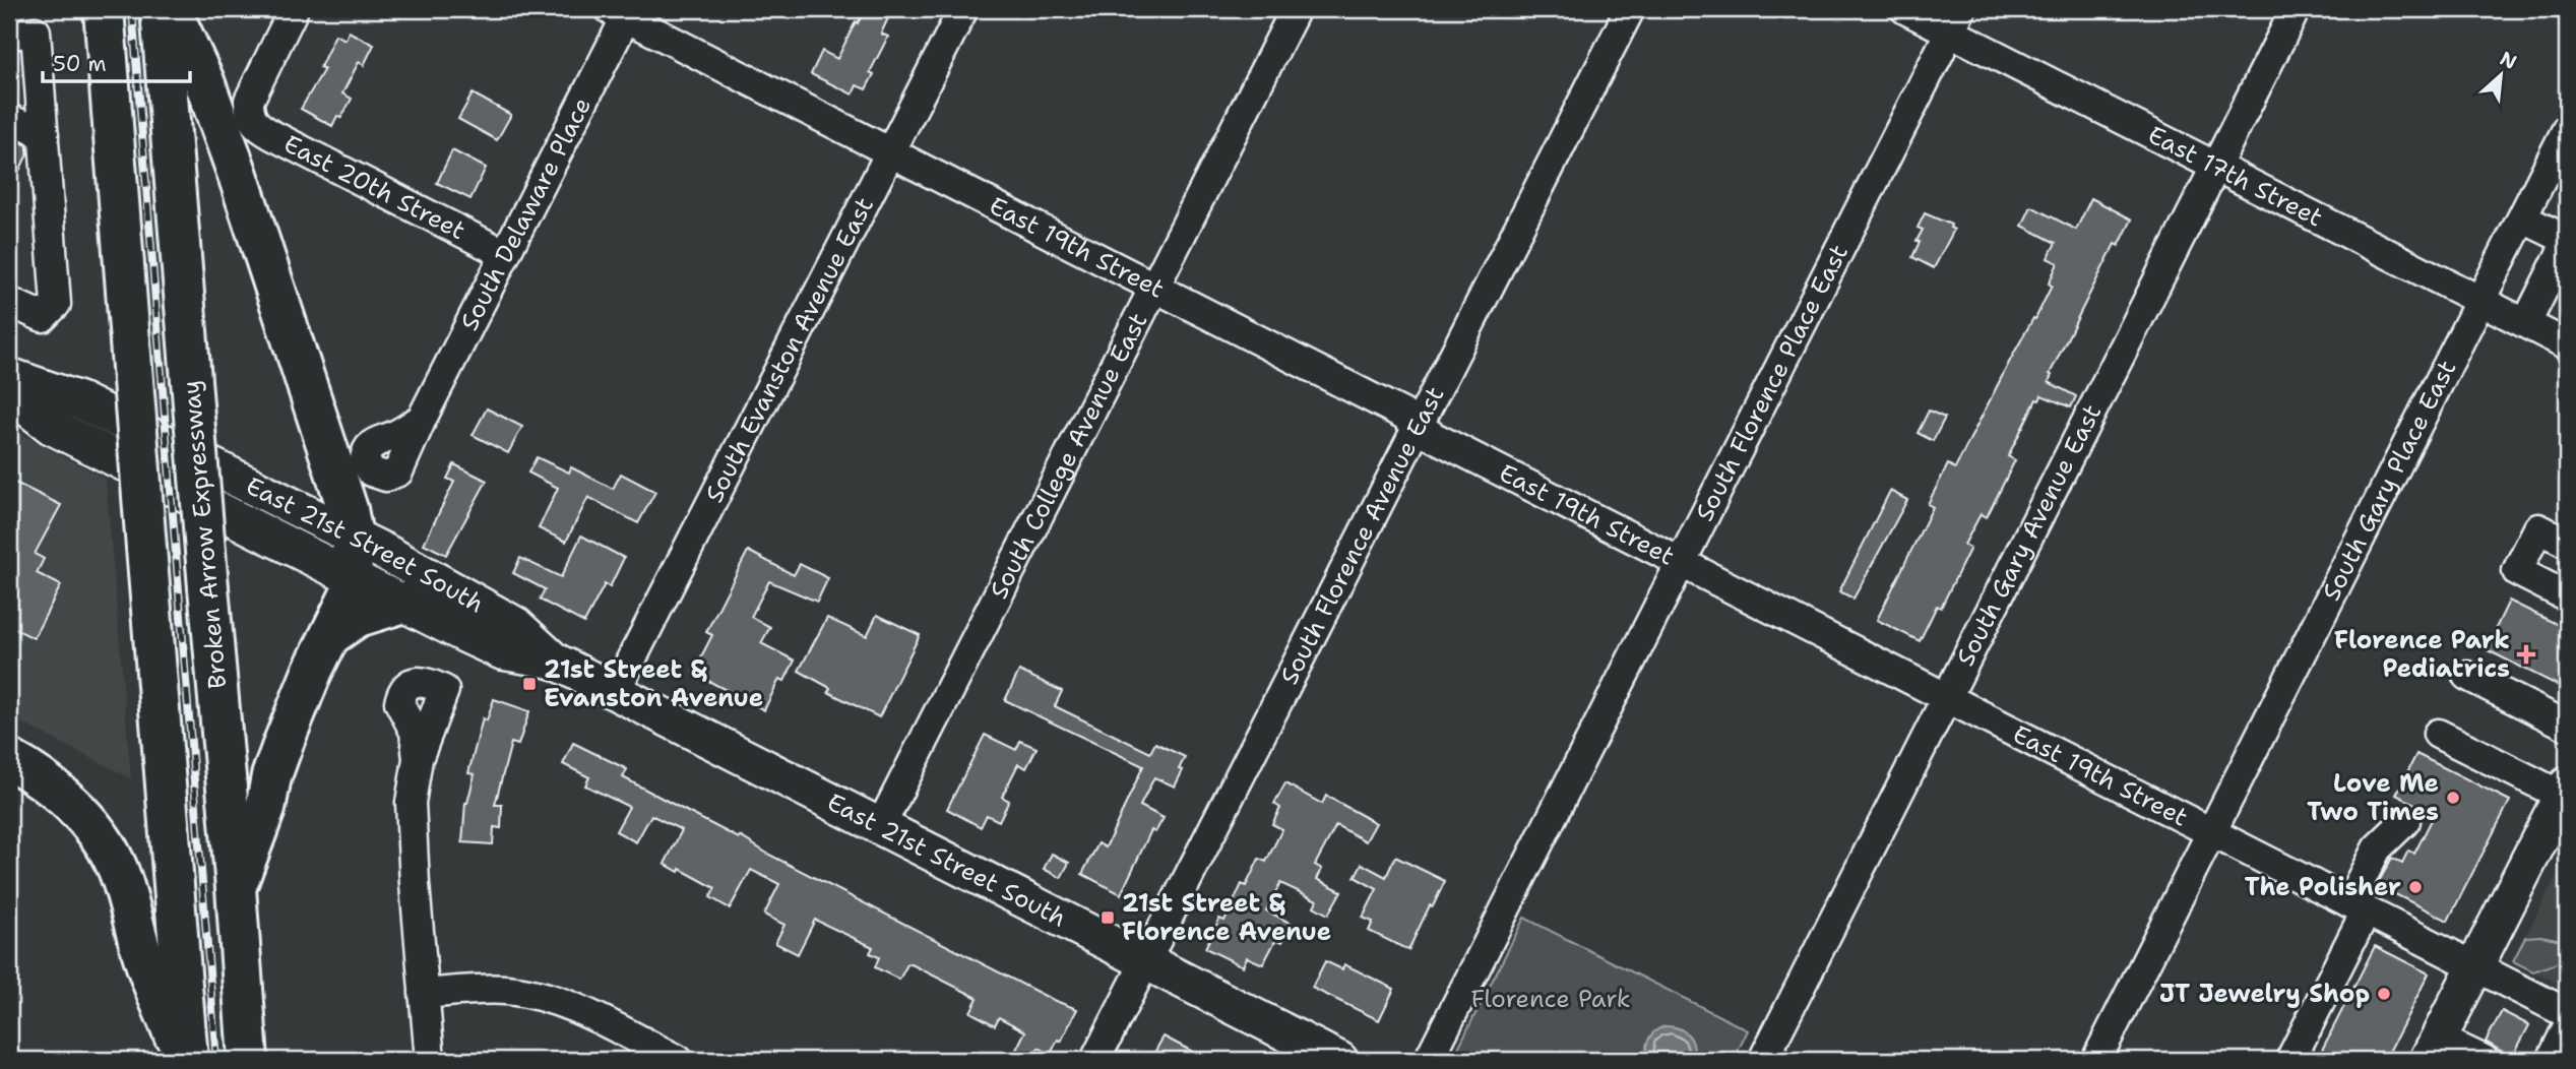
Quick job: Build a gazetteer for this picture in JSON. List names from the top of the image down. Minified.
{"streets":{"highway":["Broken Arrow Expressway"],"main road":["East 21st Street South"],"street":["East 17th Street","East 20th Street","South Delaware Place","East 19th Street","South Evanston Avenue East","South Florence Place East","South College Avenue East","South Gary Place East","South Florence Avenue East","South Gary Avenue East"]},"crossings":[["East 17th Street","South Florence Place East"],["East 17th Street","South Gary Place East"],["East 17th Street","South Gary Avenue East"],["East 20th Street","South Delaware Place"],["South Delaware Place","East 19th Street"],["East 19th Street","South Evanston Avenue East"],["East 19th Street","South Florence Place East"],["East 19th Street","South College Avenue East"],["East 19th Street","South Gary Place East"],["East 19th Street","South Florence Avenue East"],["East 19th Street","South Gary Avenue East"],["South Evanston Avenue East","East 21st Street South"],["South College Avenue East","East 21st Street South"],["South Florence Avenue East","East 21st Street South"]],"parks":["Florence Park"],"places":{"health":["Florence Park Pediatrics"],"transit":["21st Street & Evanston Avenue","21st Street & Florence Avenue"],"other":["Love Me Two Times","The Polisher","JT Jewelry Shop"]},"scale_bar":"50 m","north":"top right"}
